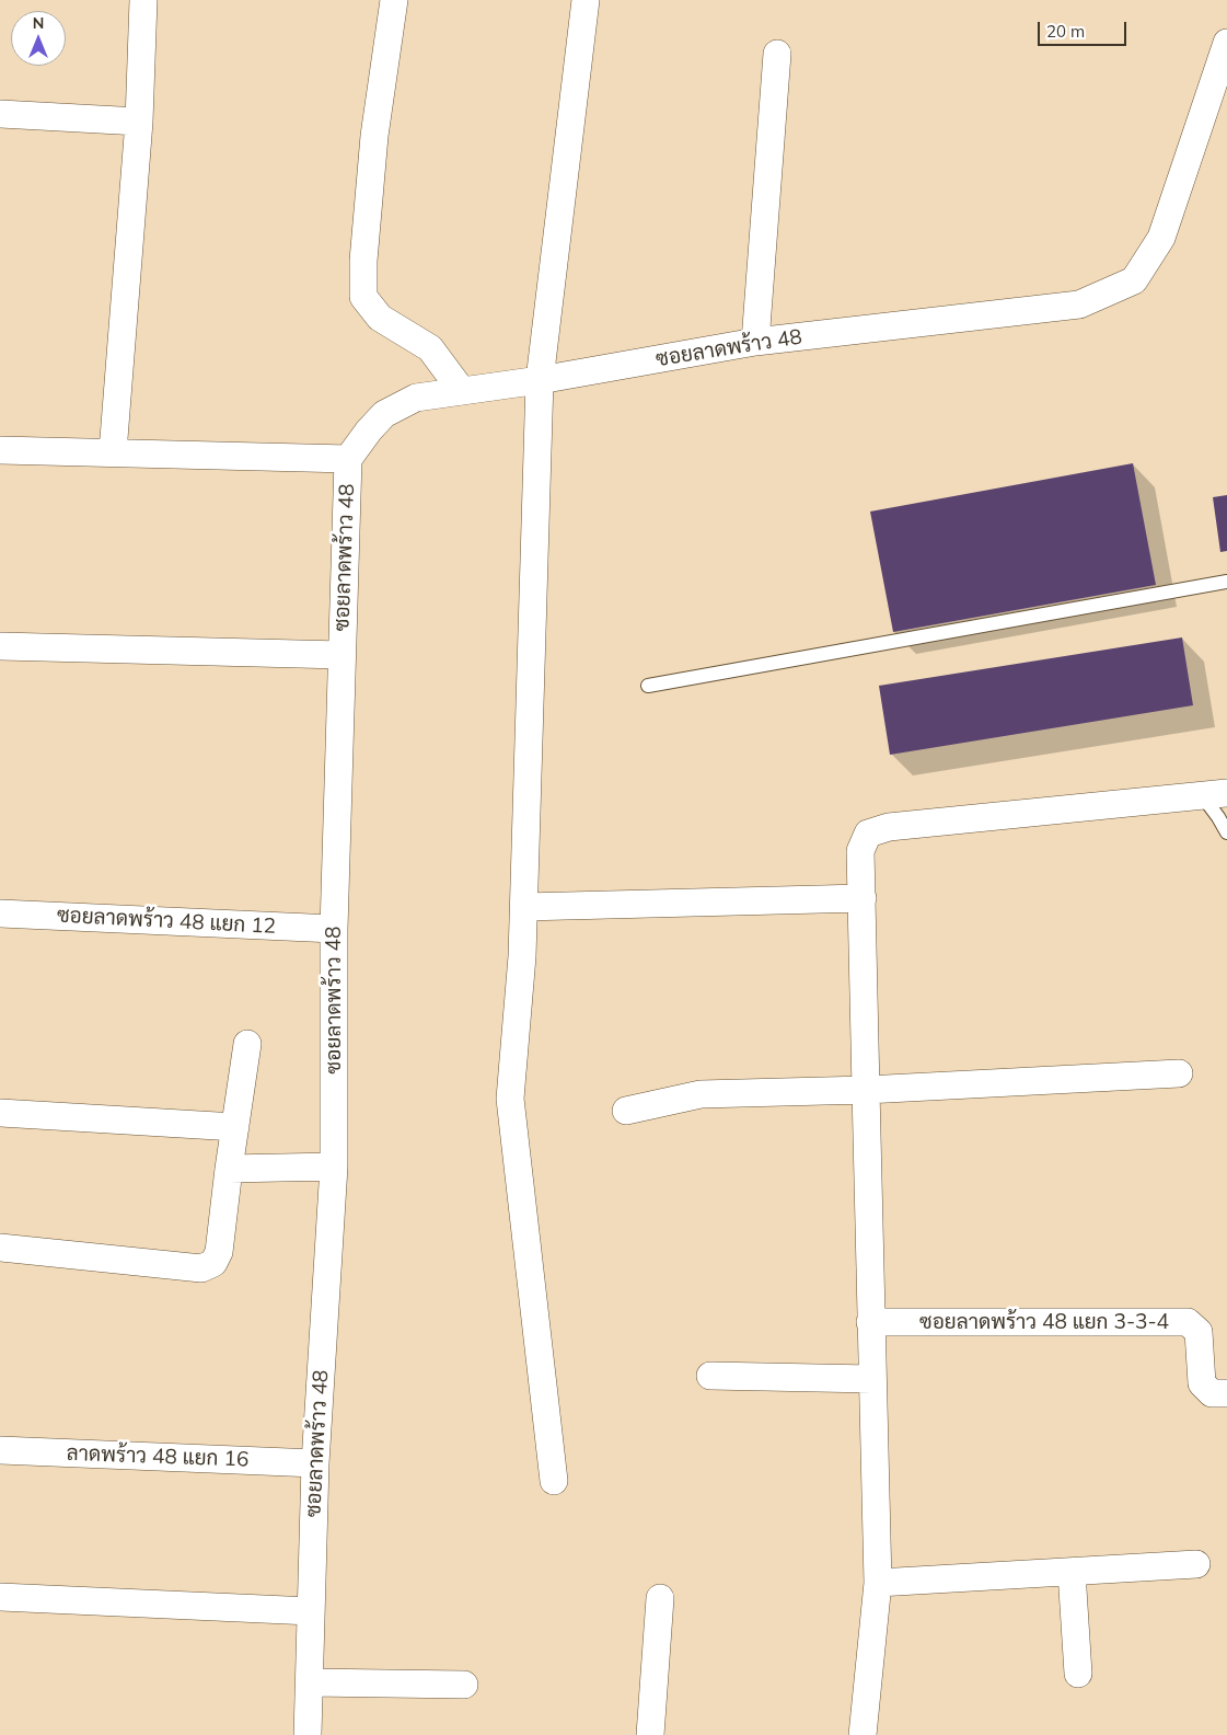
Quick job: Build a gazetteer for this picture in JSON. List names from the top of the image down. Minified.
{"streets":{"street":["ซอยลาดพร้าว 48","ซอยลาดพร้าว 48 แยก 12","ซอยลาดพร้าว 48 แยก 3-3-4","ลาดพร้าว 48 แยก 16"]},"crossings":[["ซอยลาดพร้าว 48","ซอยลาดพร้าว 48 แยก 12"],["ซอยลาดพร้าว 48","ลาดพร้าว 48 แยก 16"]],"scale_bar":"20 m","north":"top"}
